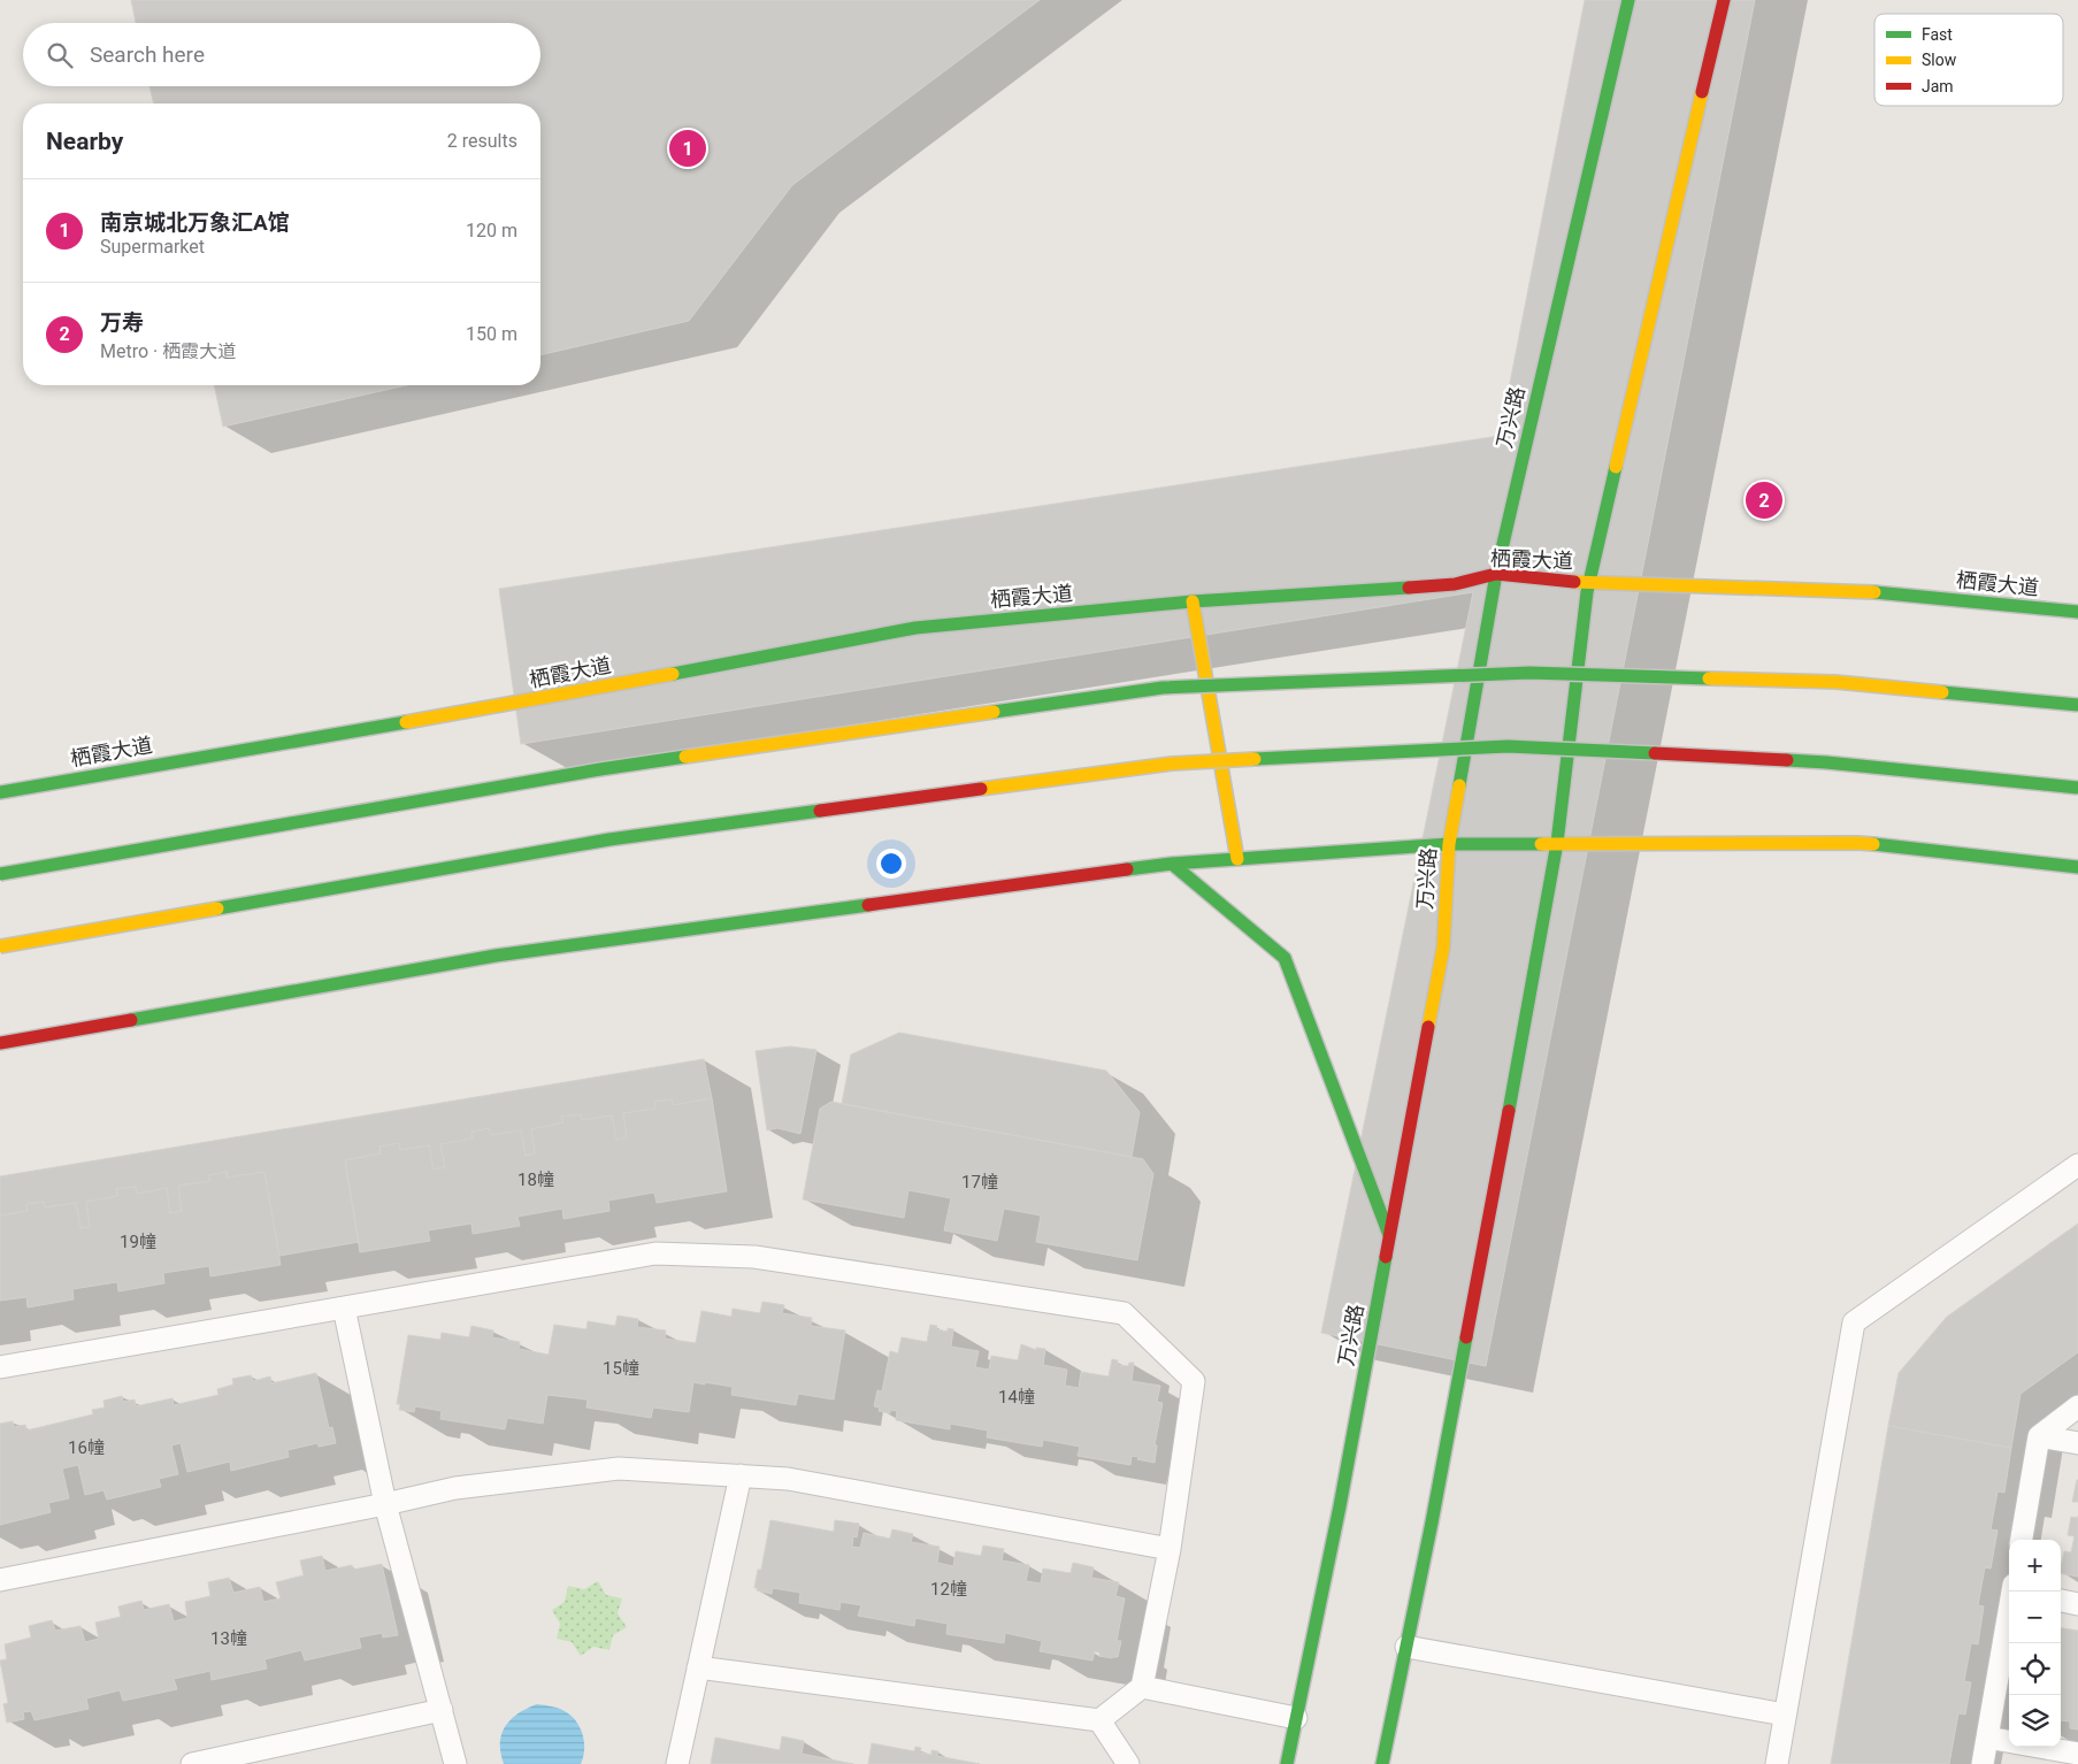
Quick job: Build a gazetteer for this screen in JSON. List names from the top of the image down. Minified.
{"streets":{"main road":["万兴路","栖霞大道"]},"crossings":[["万兴路","栖霞大道"]],"house_numbers":["18幢","17幢","19幢","15幢","14幢","16幢","12幢","13幢"],"legend":["Fast","Slow","Jam"],"page":{"search":"Search here","heading":["Nearby","2 results"],"pins":["1","2"],"list":[{"mark":"1","name":"南京城北万象汇A馆","note":"Supermarket","value":"120 m"},{"mark":"2","name":"万寿","note":"Metro · 栖霞大道","value":"150 m"}],"map_buttons":["+","−"]}}
